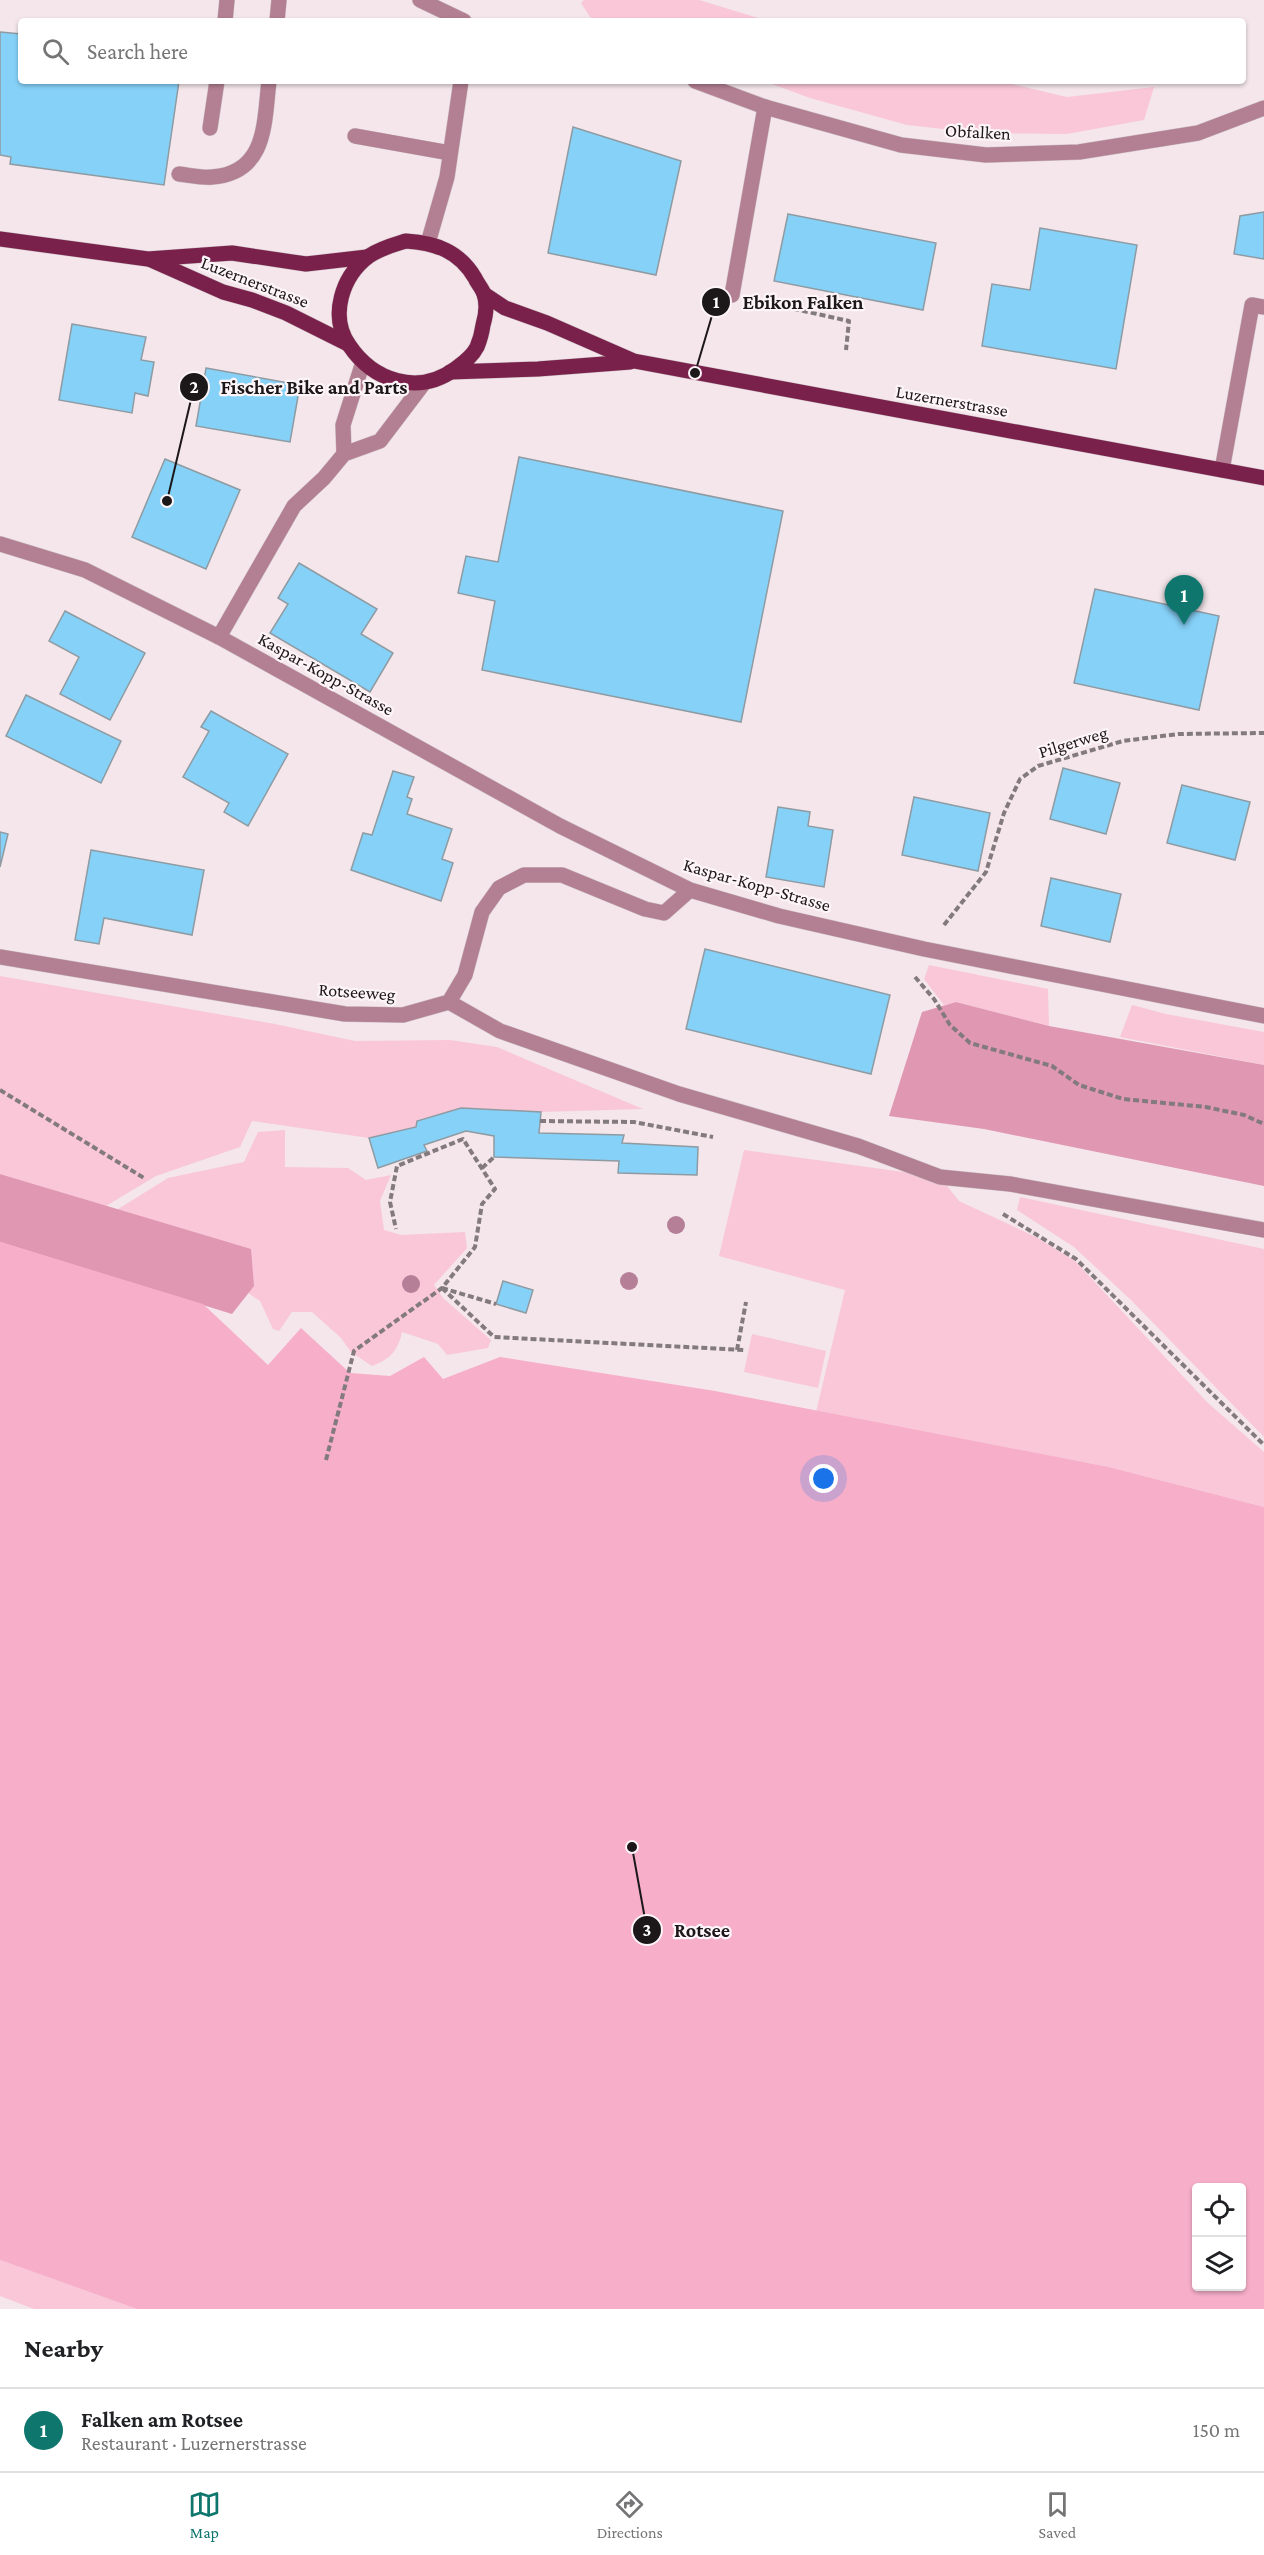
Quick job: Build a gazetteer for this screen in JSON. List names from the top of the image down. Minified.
{"streets":{"main road":["Luzernerstrasse"],"street":["Obfalken","Kaspar-Kopp-Strasse","Rotseeweg"],"path":["Pilgerweg"]},"crossings":[["Kaspar-Kopp-Strasse","Pilgerweg"]],"places":["Ebikon Falken","Fischer Bike and Parts","Rotsee"],"page":{"search":"Search here","pins":"1","heading":"Nearby","list":[{"mark":"1","name":"Falken am Rotsee","note":"Restaurant · Luzernerstrasse","value":"150 m"}],"nav":["Map","Directions","Saved"]}}
